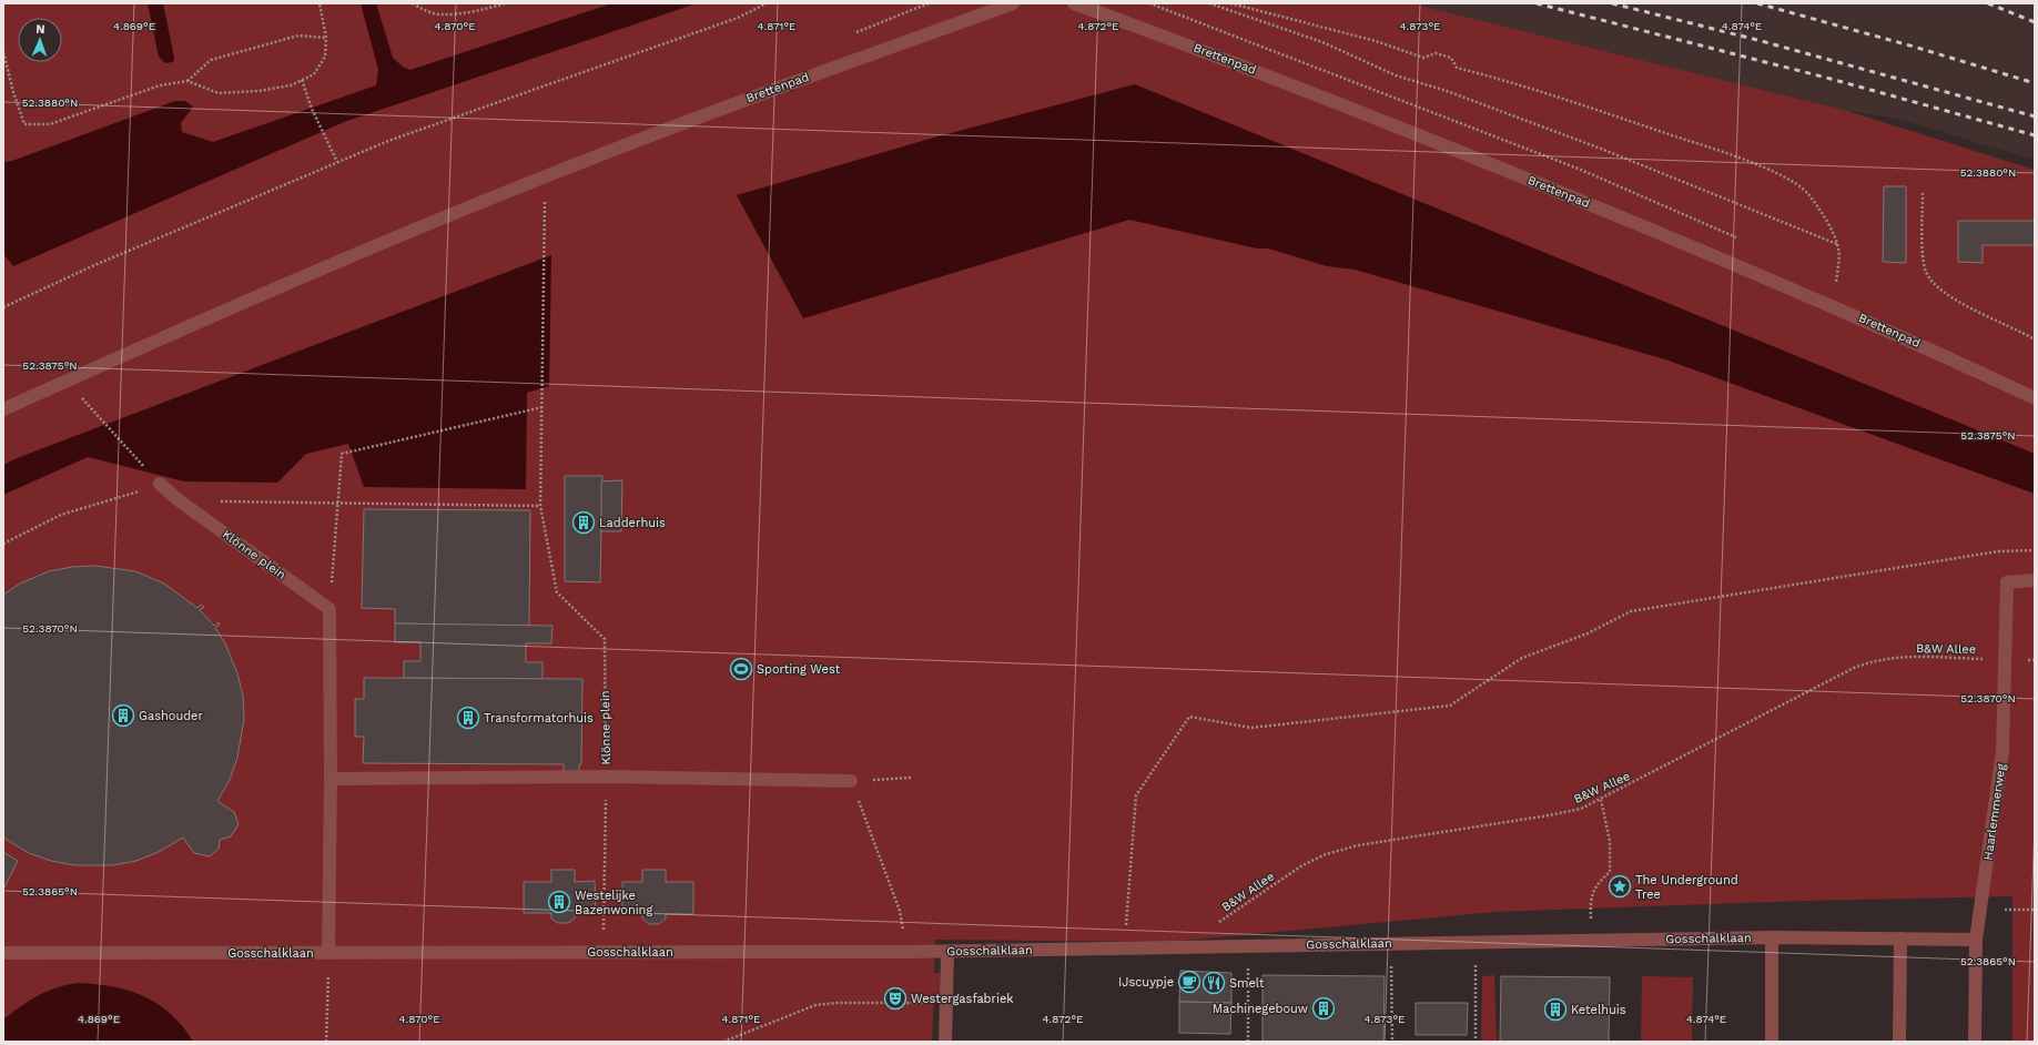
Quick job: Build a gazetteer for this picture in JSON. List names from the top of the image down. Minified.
{"streets":{"street":["Brettenpad","Klönne plein","Haarlemmerweg","Gosschalklaan"],"path":["B&W Allee"]},"crossings":[["Brettenpad","Klönne plein"],["B&W Allee","Haarlemmerweg"],["Haarlemmerweg","Gosschalklaan"]],"places":{"building":["Ladderhuis","Gashouder","Transformatorhuis","Westelijke Bazenwoning","Machinegebouw","Ketelhuis"],"sports":["Sporting West"],"place":["The Underground Tree"],"cafe":["IJscuypje"],"restaurant":["Smelt"],"theatre":["Westergasfabriek"]},"north":"top","coordinates":["4.869°E","4.870°E","4.871°E","4.872°E","4.873°E","4.874°E","52.3880°N","52.3875°N","52.3870°N","52.3865°N"]}
